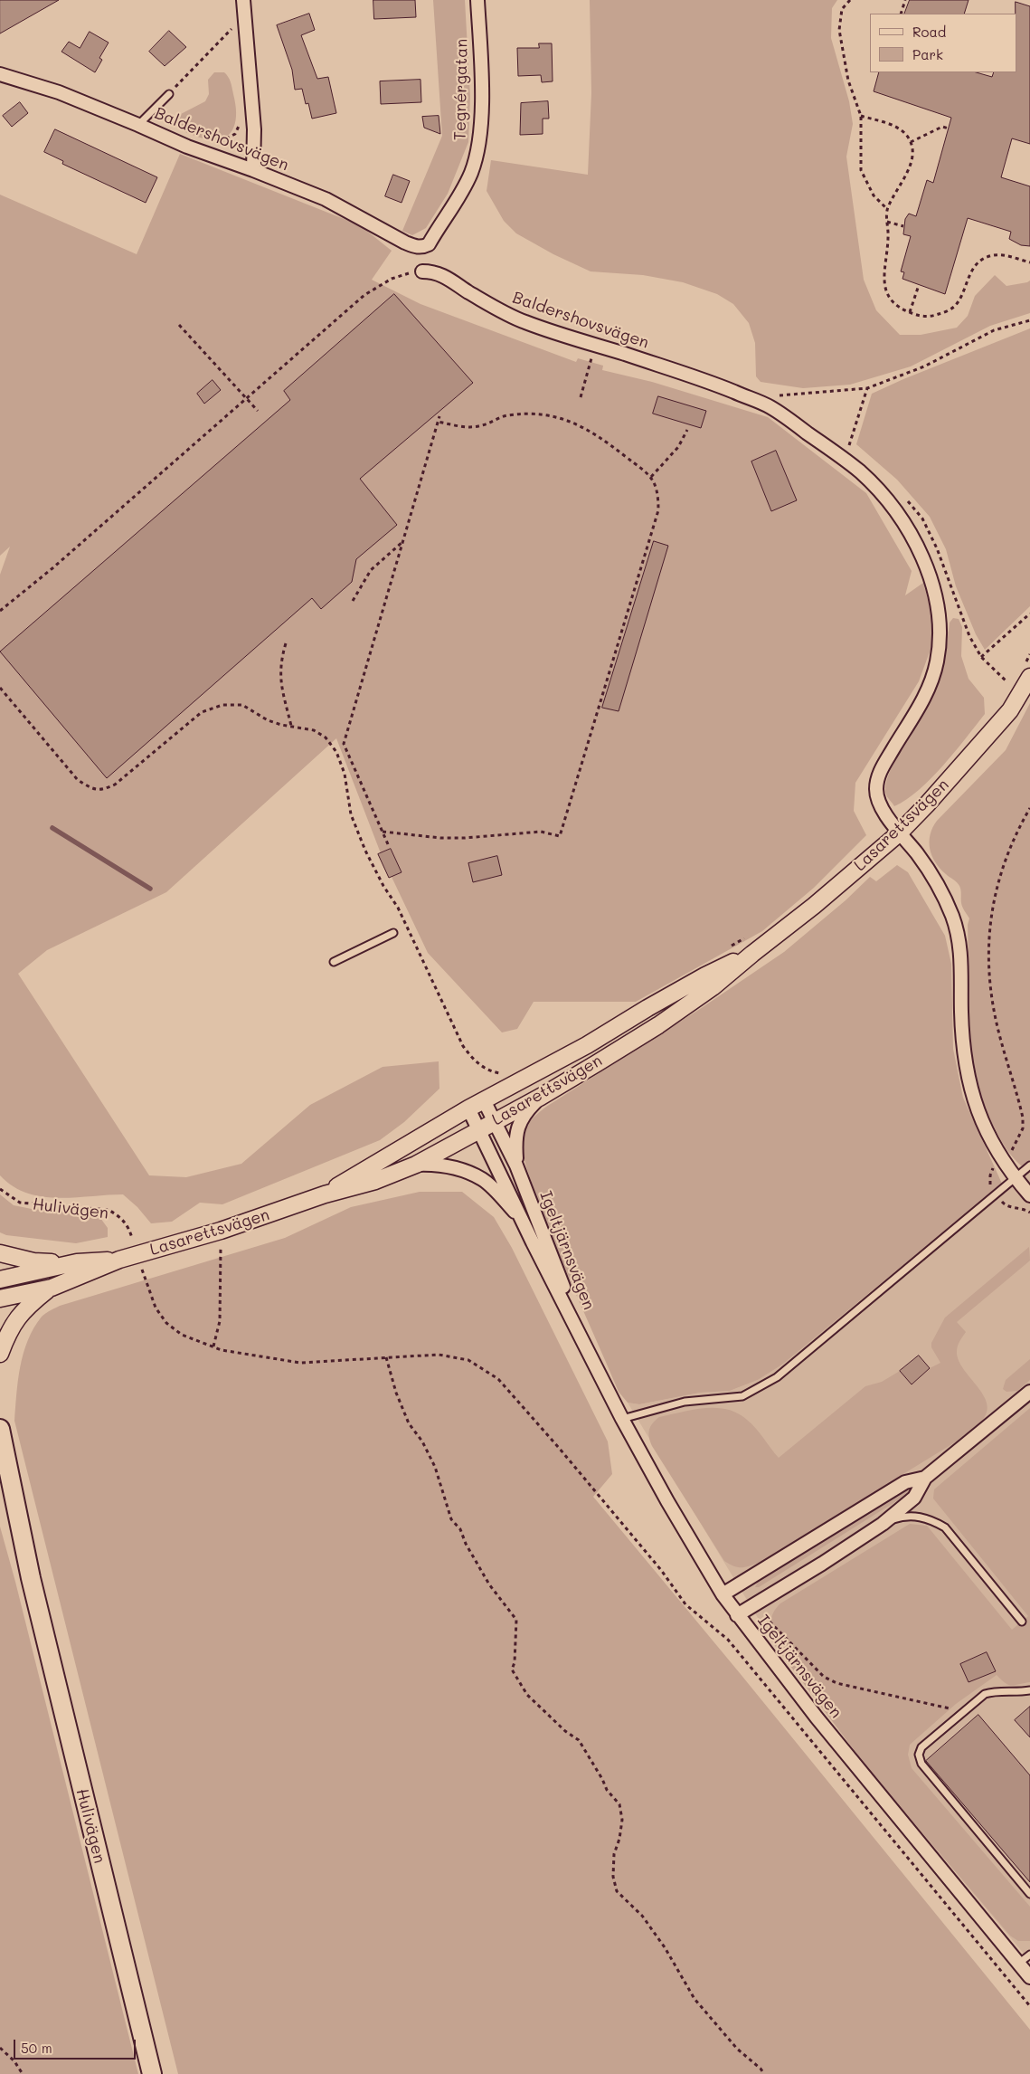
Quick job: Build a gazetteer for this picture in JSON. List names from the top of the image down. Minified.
{"streets":{"main road":["Hulivägen"],"street":["Tegnérgatan","Baldershovsvägen","Lasarettsvägen","Igeltjärnsvägen"]},"crossings":[["Tegnérgatan","Baldershovsvägen"],["Baldershovsvägen","Lasarettsvägen"],["Lasarettsvägen","Igeltjärnsvägen"]],"legend":["Road","Park"],"scale_bar":"50 m"}
